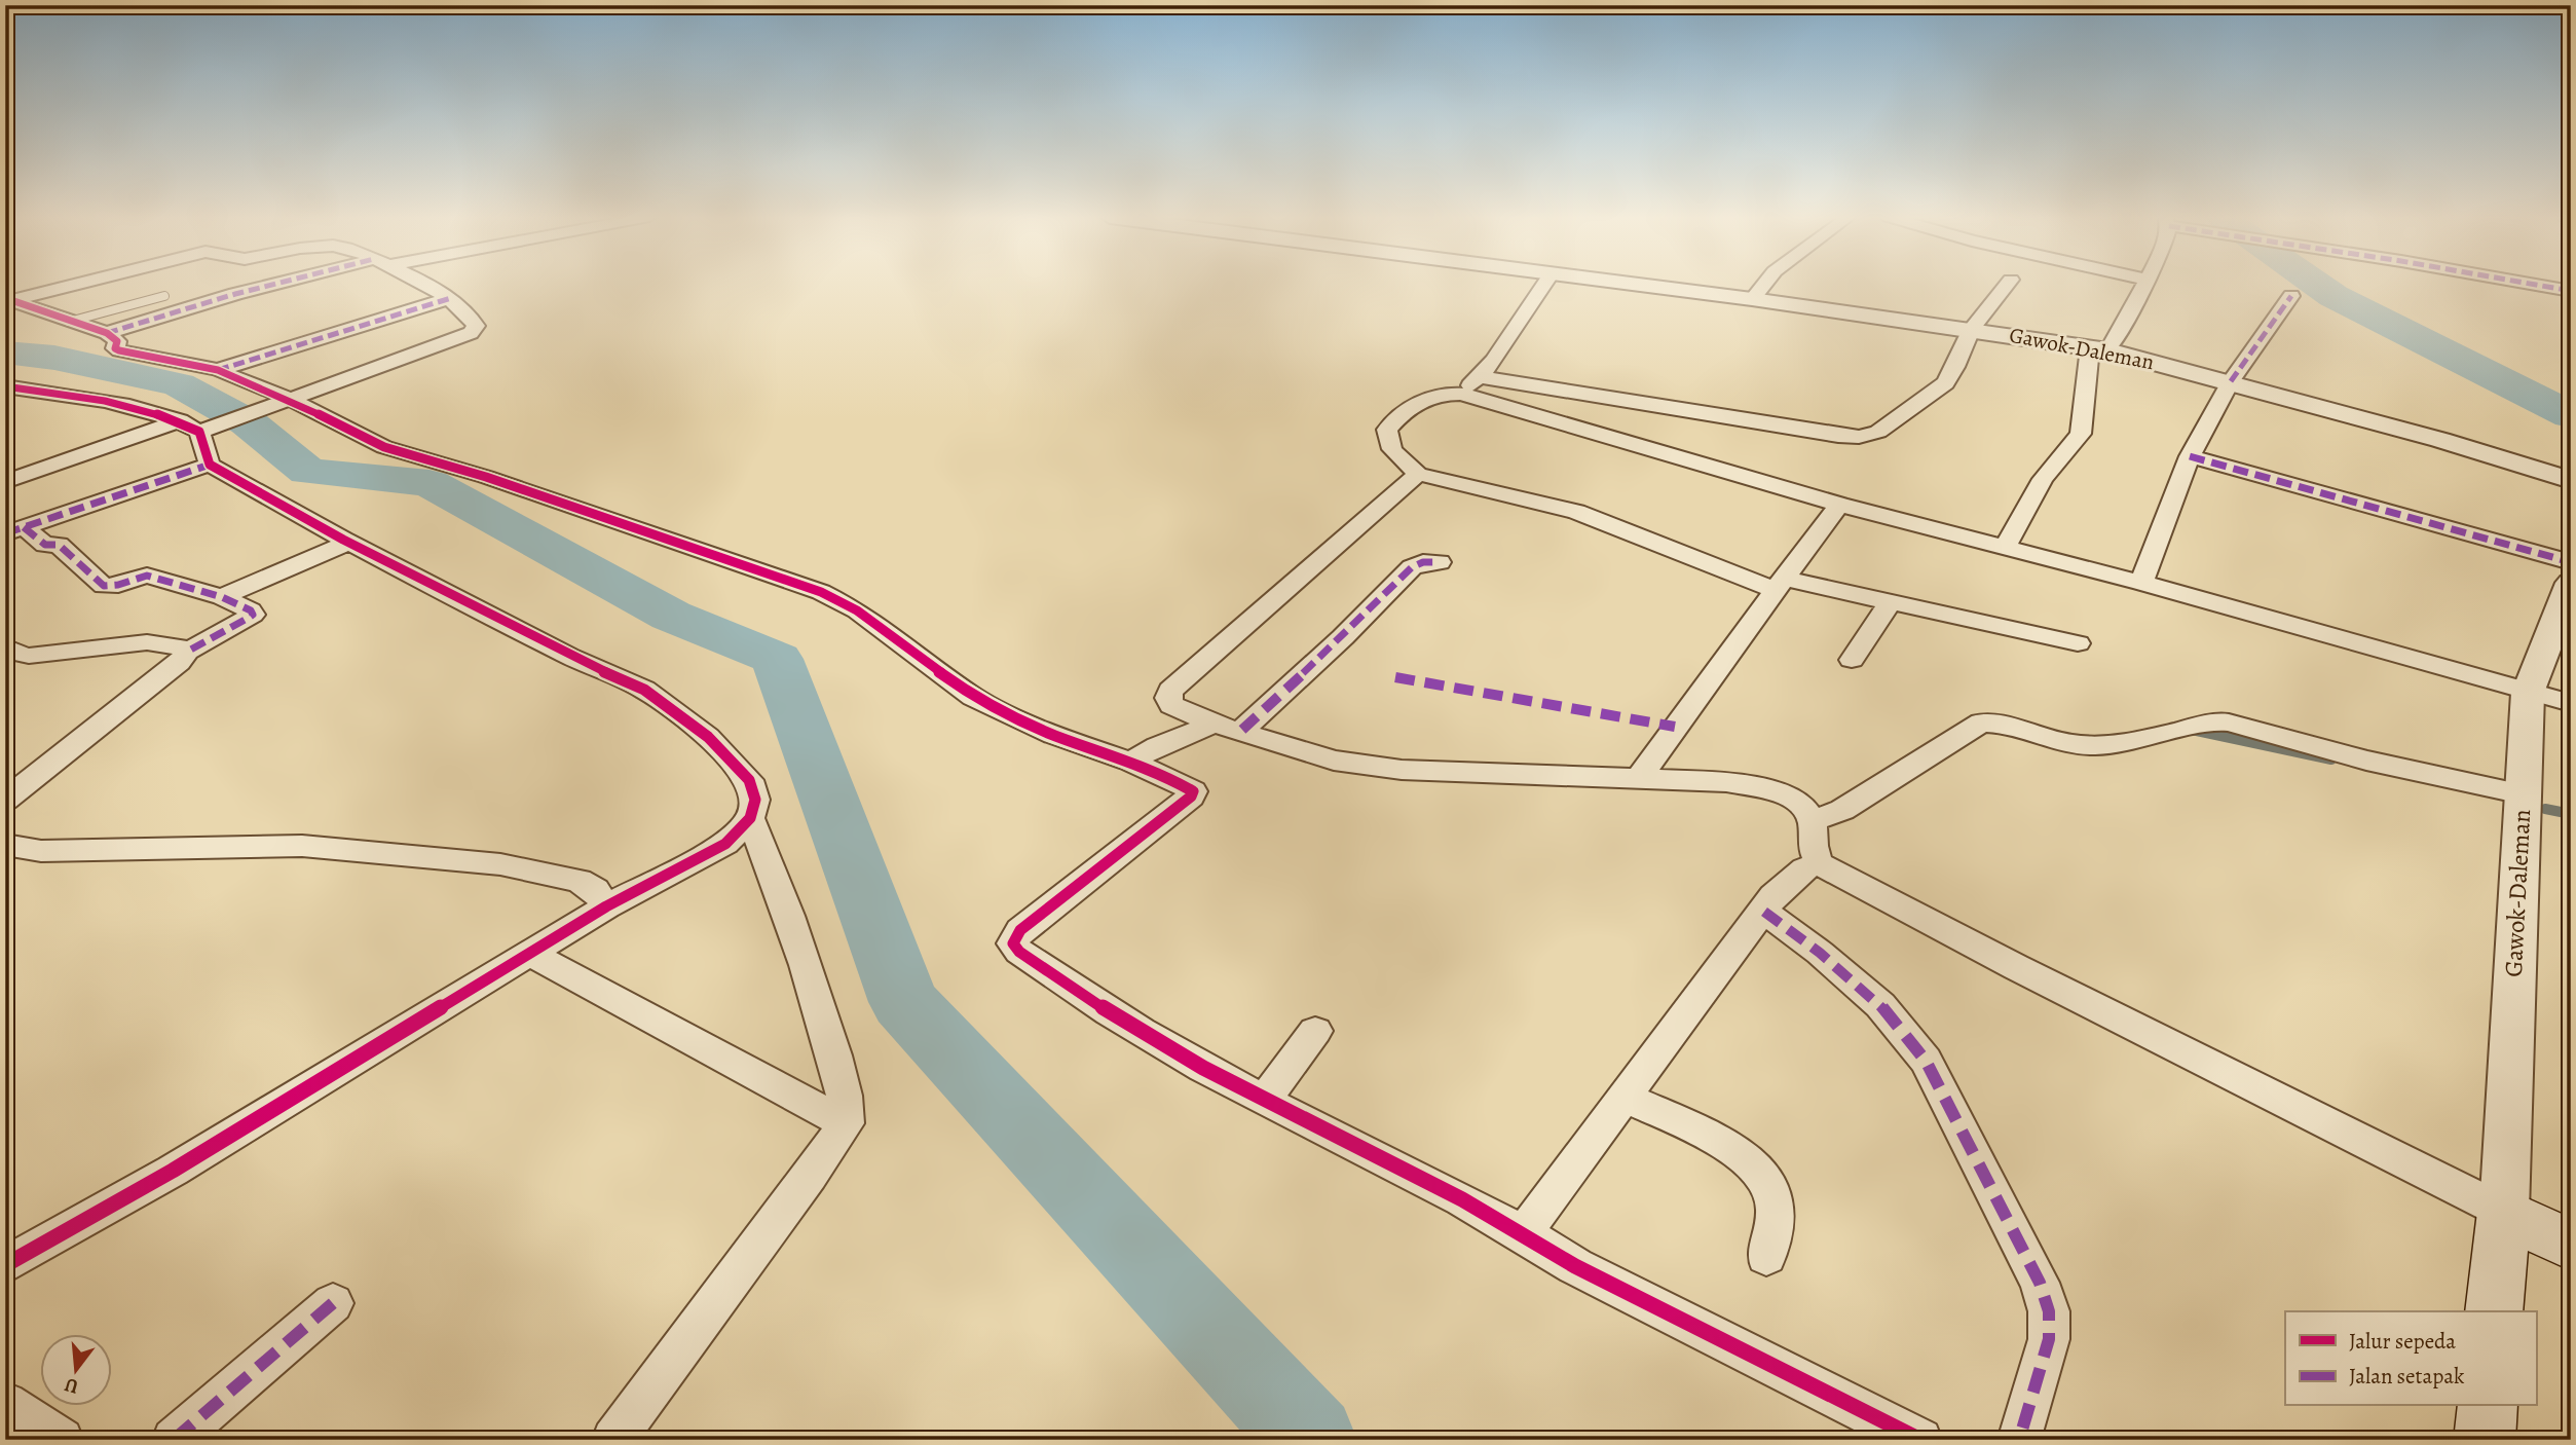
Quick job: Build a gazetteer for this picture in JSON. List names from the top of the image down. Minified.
{"streets":{"street":["Gawok-Daleman"]},"legend":["Jalur sepeda","Jalan setapak"],"north":"bottom"}
